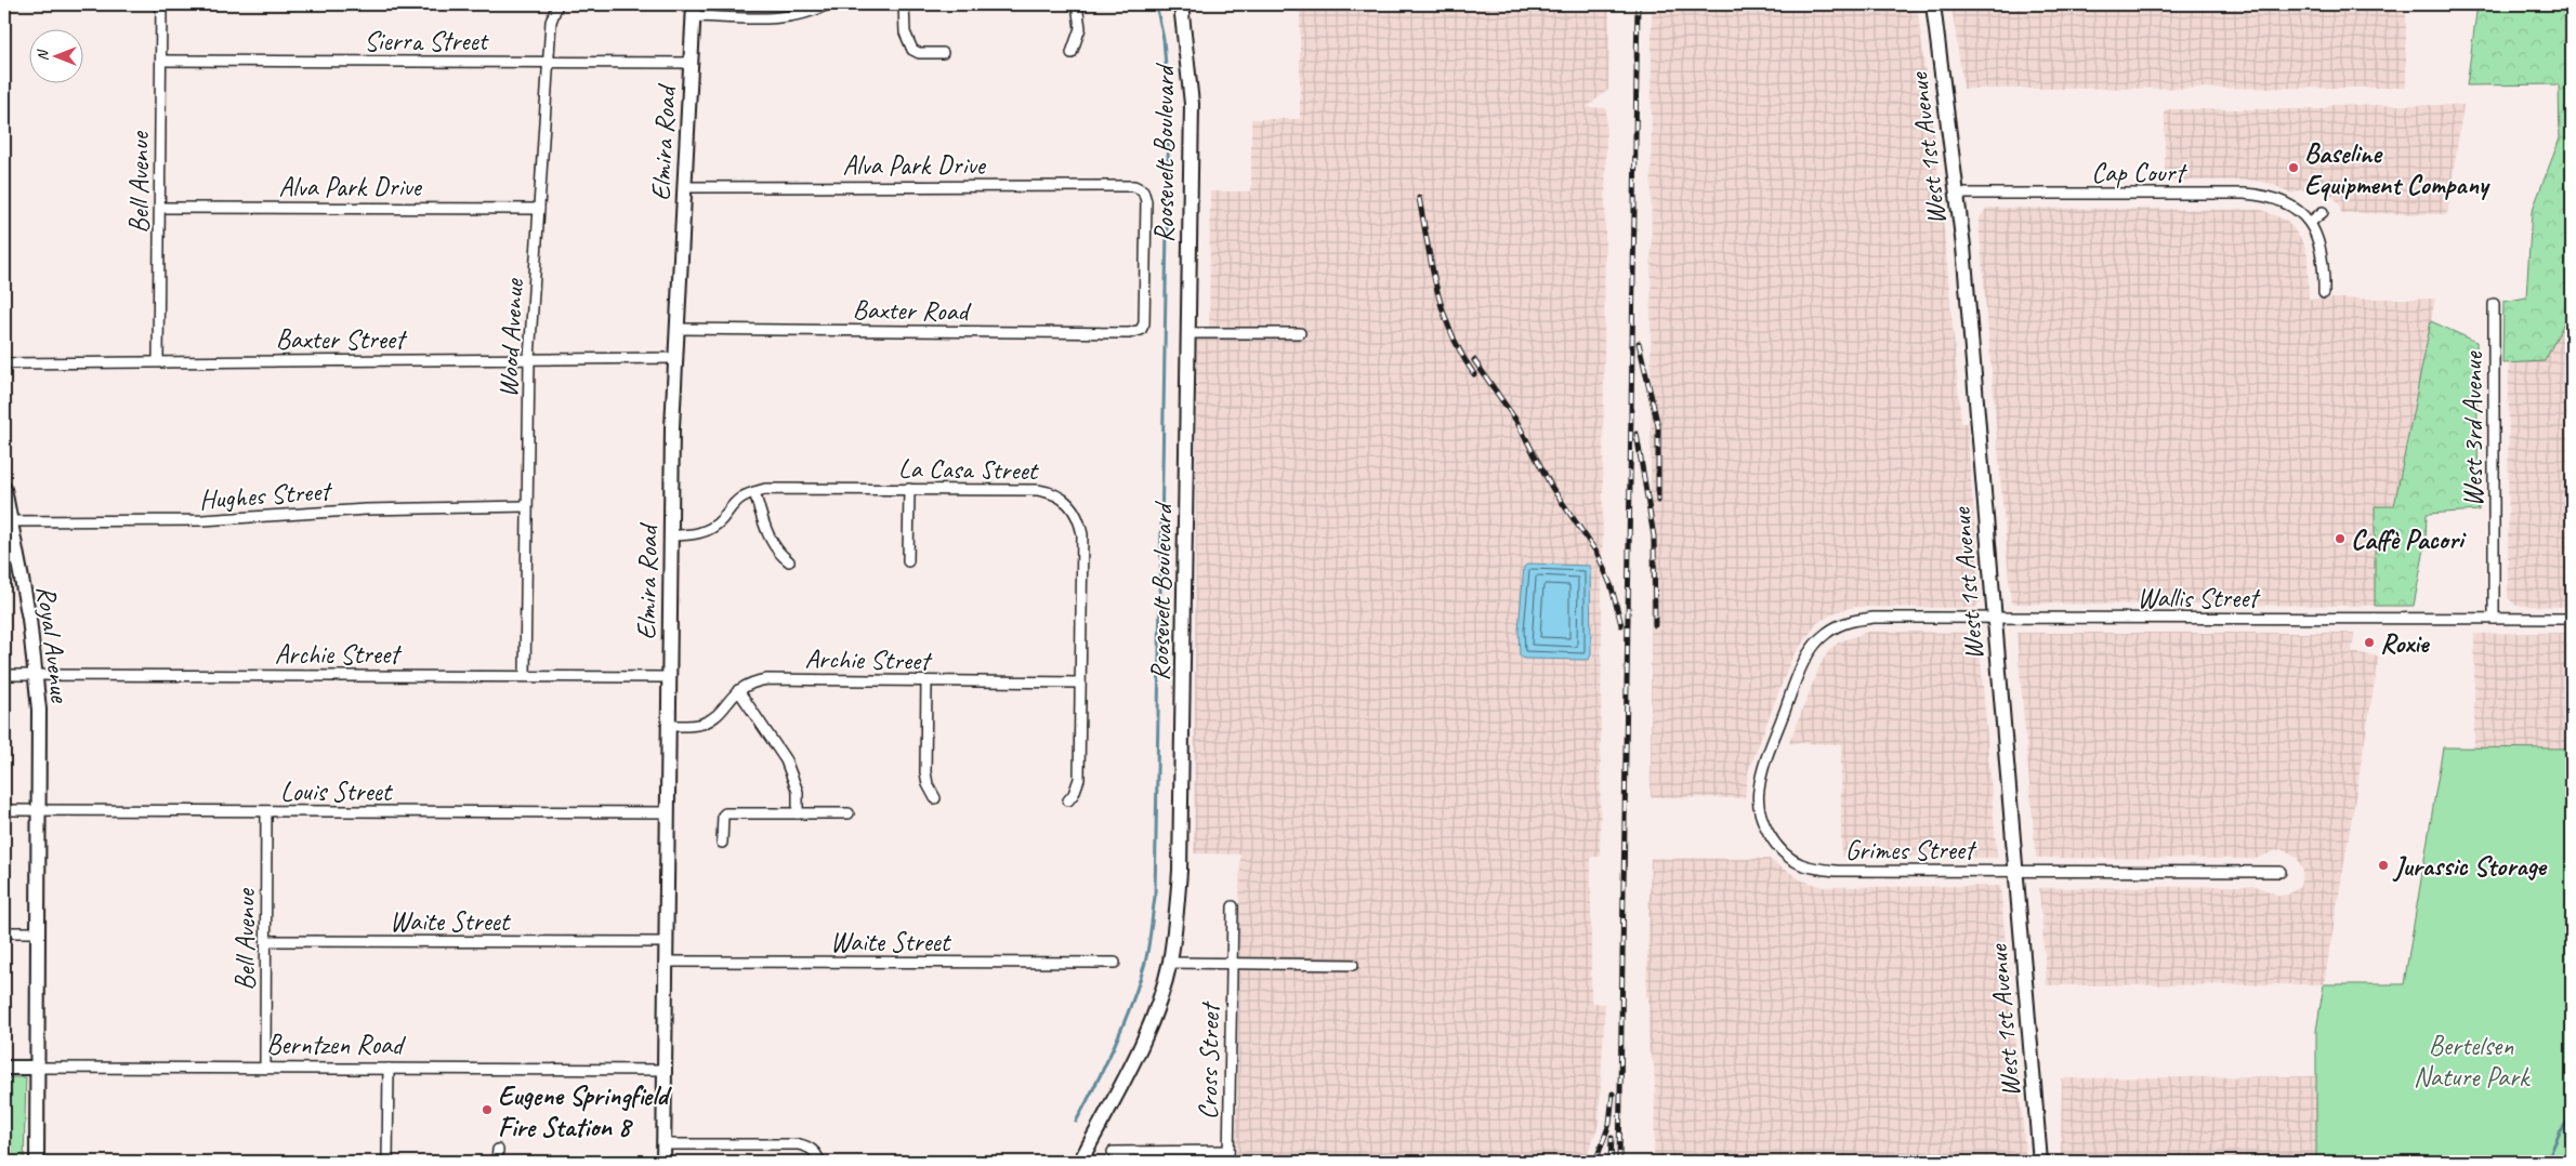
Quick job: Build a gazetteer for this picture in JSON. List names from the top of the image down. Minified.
{"streets":{"street":["Sierra Street","Elmira Road","West 1st Avenue","Roosevelt Boulevard","Alva Park Drive","Cap Court","Bell Avenue","Baxter Road","Baxter Street","Wood Avenue","West 3rd Avenue","La Casa Street","Hughes Street","Wallis Street","Royal Avenue","Archie Street","Louis Street","Grimes Street","Waite Street","Berntzen Road","Cross Street"]},"crossings":[["Sierra Street","Elmira Road"],["Sierra Street","Bell Avenue"],["Sierra Street","Wood Avenue"],["Elmira Road","Alva Park Drive"],["Elmira Road","Baxter Road"],["Elmira Road","Baxter Street"],["Elmira Road","La Casa Street"],["Elmira Road","Archie Street"],["Elmira Road","Louis Street"],["Elmira Road","Waite Street"],["Elmira Road","Berntzen Road"],["West 1st Avenue","Cap Court"],["West 1st Avenue","Wallis Street"],["West 1st Avenue","Grimes Street"],["Alva Park Drive","Bell Avenue"],["Alva Park Drive","Baxter Road"],["Alva Park Drive","Wood Avenue"],["Bell Avenue","Baxter Street"],["Bell Avenue","Louis Street"],["Bell Avenue","Waite Street"],["Bell Avenue","Berntzen Road"],["Baxter Street","Wood Avenue"],["Wood Avenue","Hughes Street"],["Wood Avenue","Archie Street"],["West 3rd Avenue","Wallis Street"],["La Casa Street","Archie Street"],["Hughes Street","Royal Avenue"],["Wallis Street","Grimes Street"],["Royal Avenue","Archie Street"],["Royal Avenue","Louis Street"],["Royal Avenue","Berntzen Road"]],"parks":["Bertelsen Nature Park"],"places":["Baseline Equipment Company","Caffè Pacori","Roxie","Jurassic Storage","Eugene Springfield Fire Station 8"],"north":"left"}
